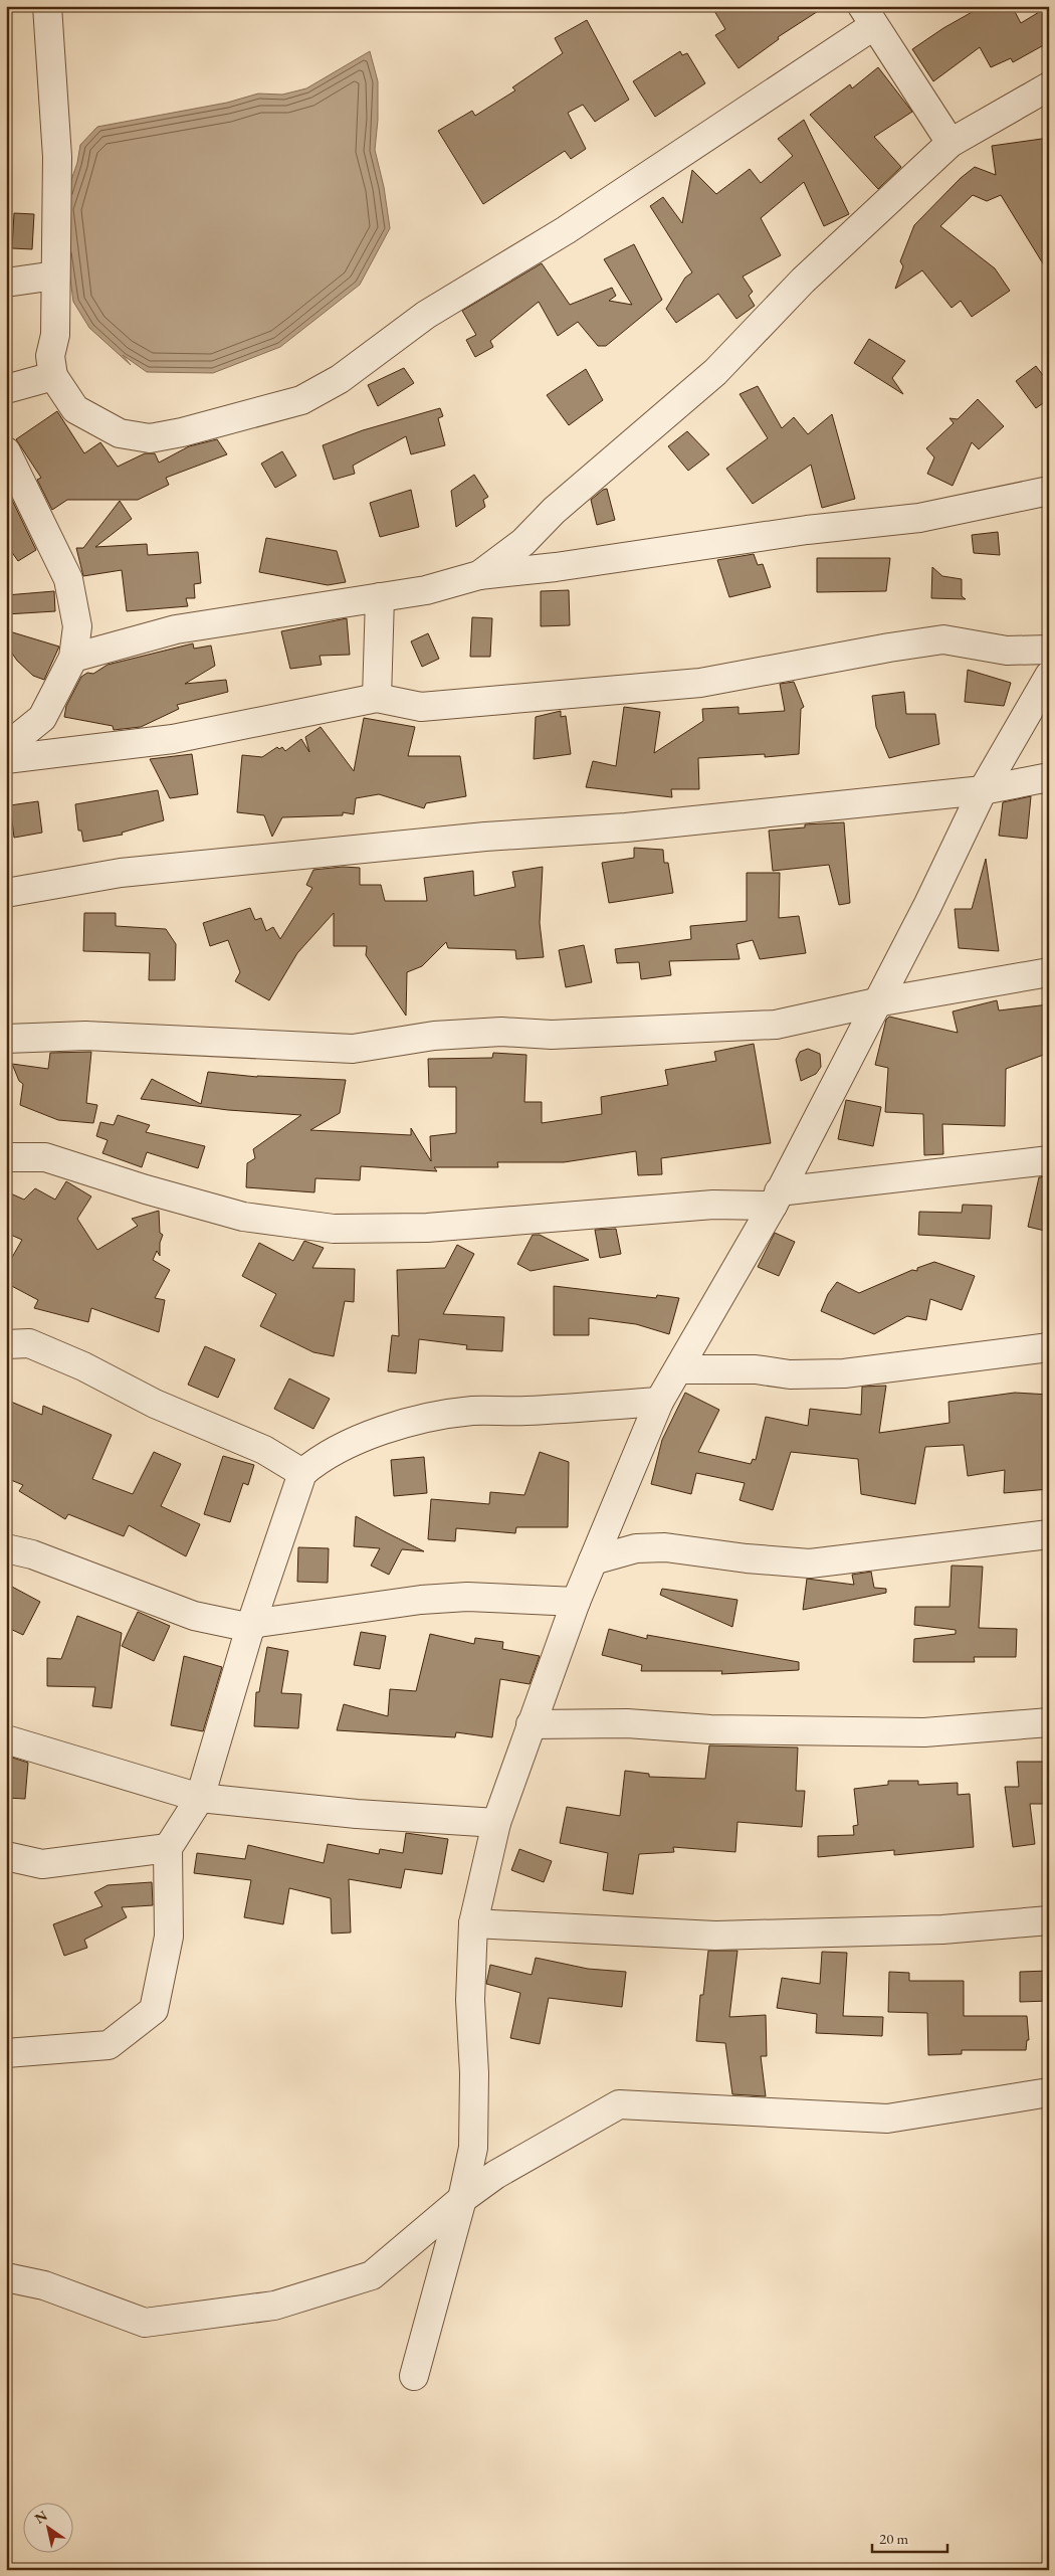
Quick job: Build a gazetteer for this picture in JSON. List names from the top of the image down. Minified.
{"scale_bar":"20 m","north":"top left"}
